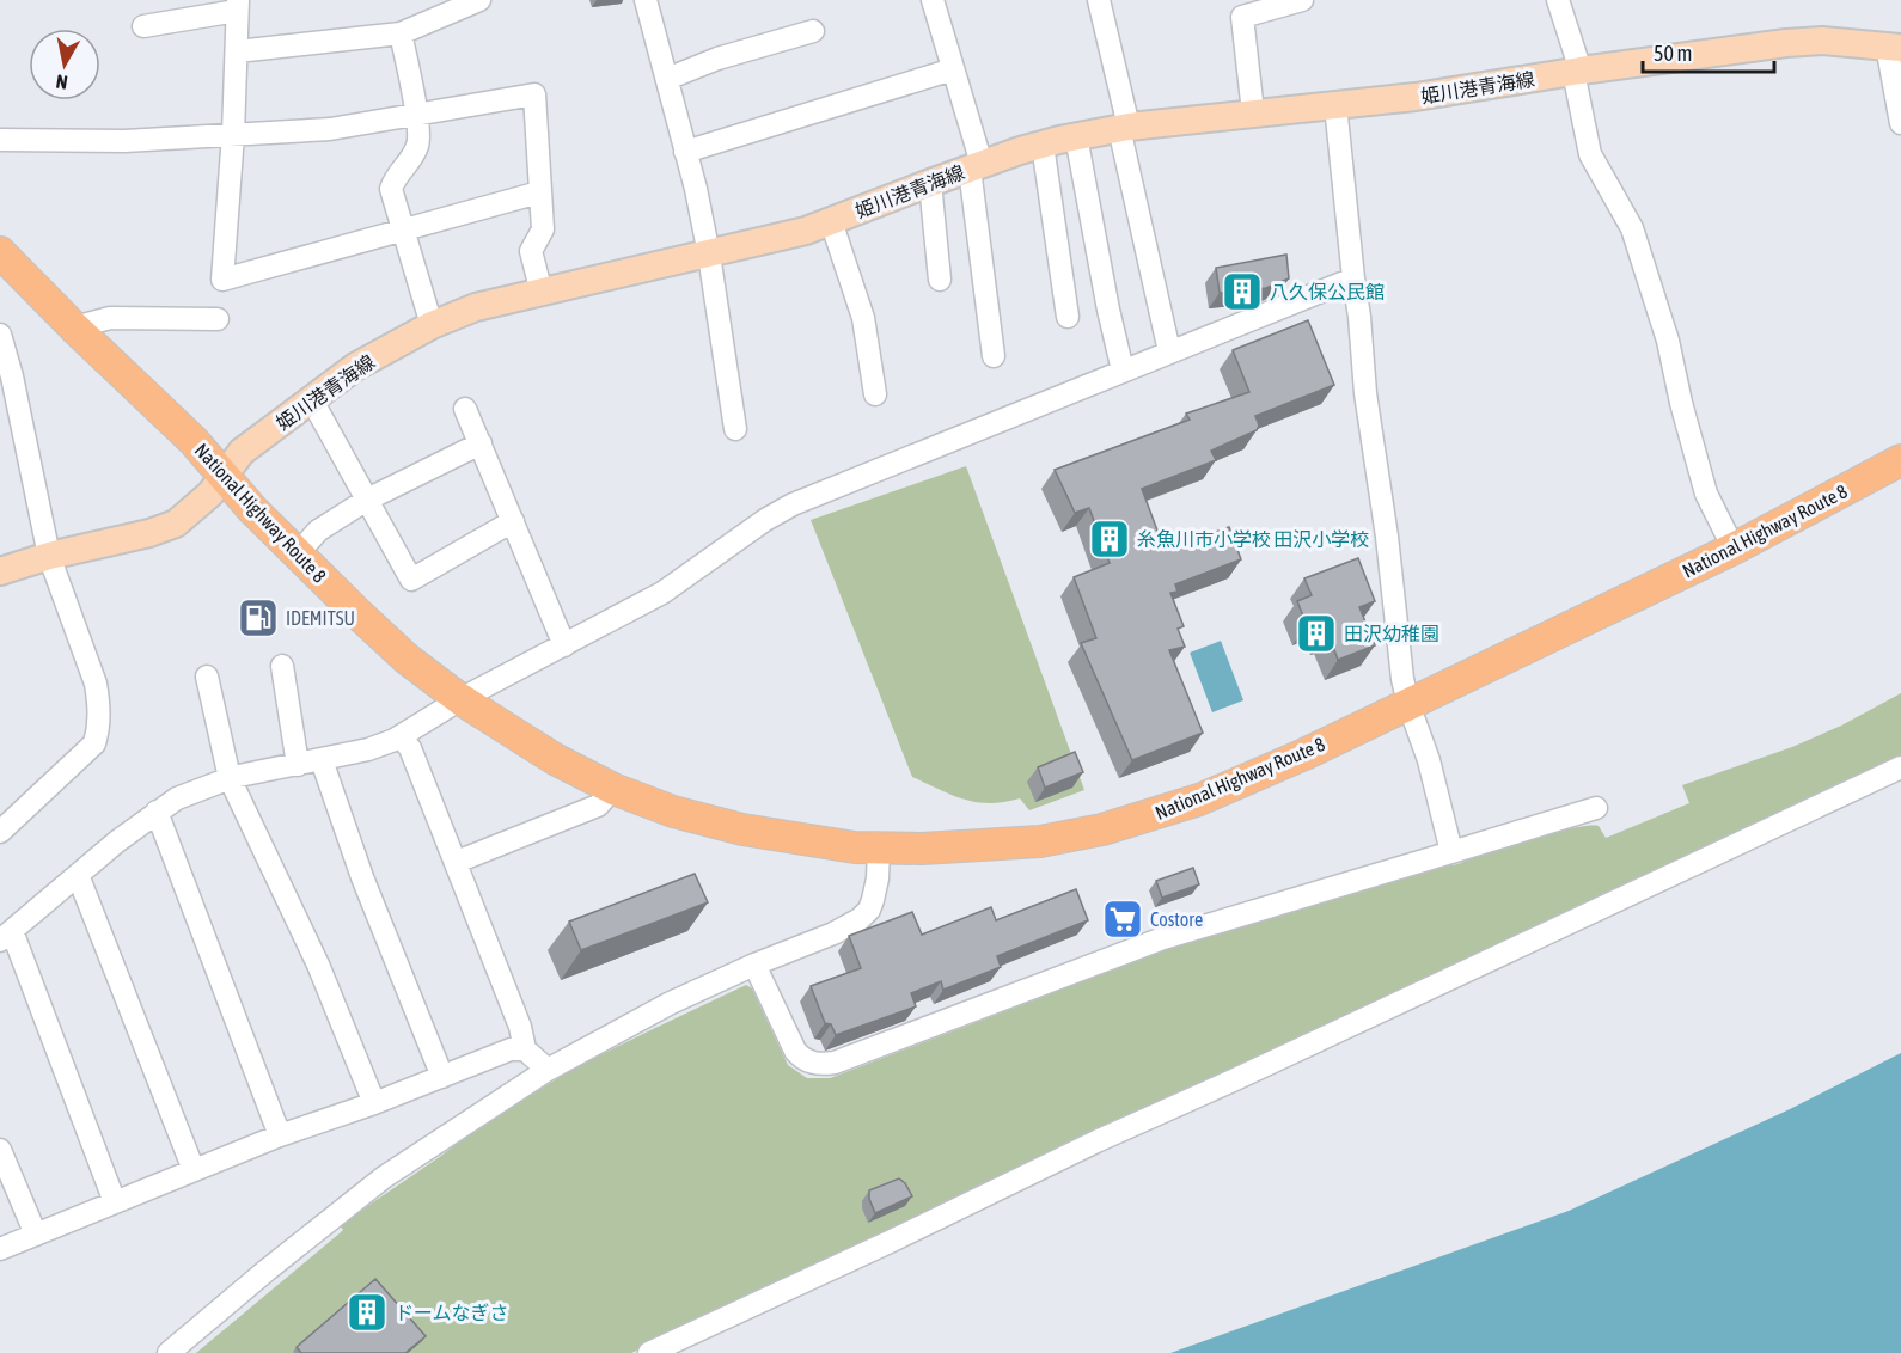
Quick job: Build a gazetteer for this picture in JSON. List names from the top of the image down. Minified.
{"streets":{"highway":["National Highway Route 8"],"main road":["姫川港青海線"]},"crossings":[["姫川港青海線","National Highway Route 8"]],"places":{"building":["八久保公民館","糸魚川市小学校 田沢小学校","田沢幼稚園","ドームなぎさ"],"fuel station":["IDEMITSU"],"supermarket":["Costore"]},"scale_bar":"50 m","north":"bottom"}
